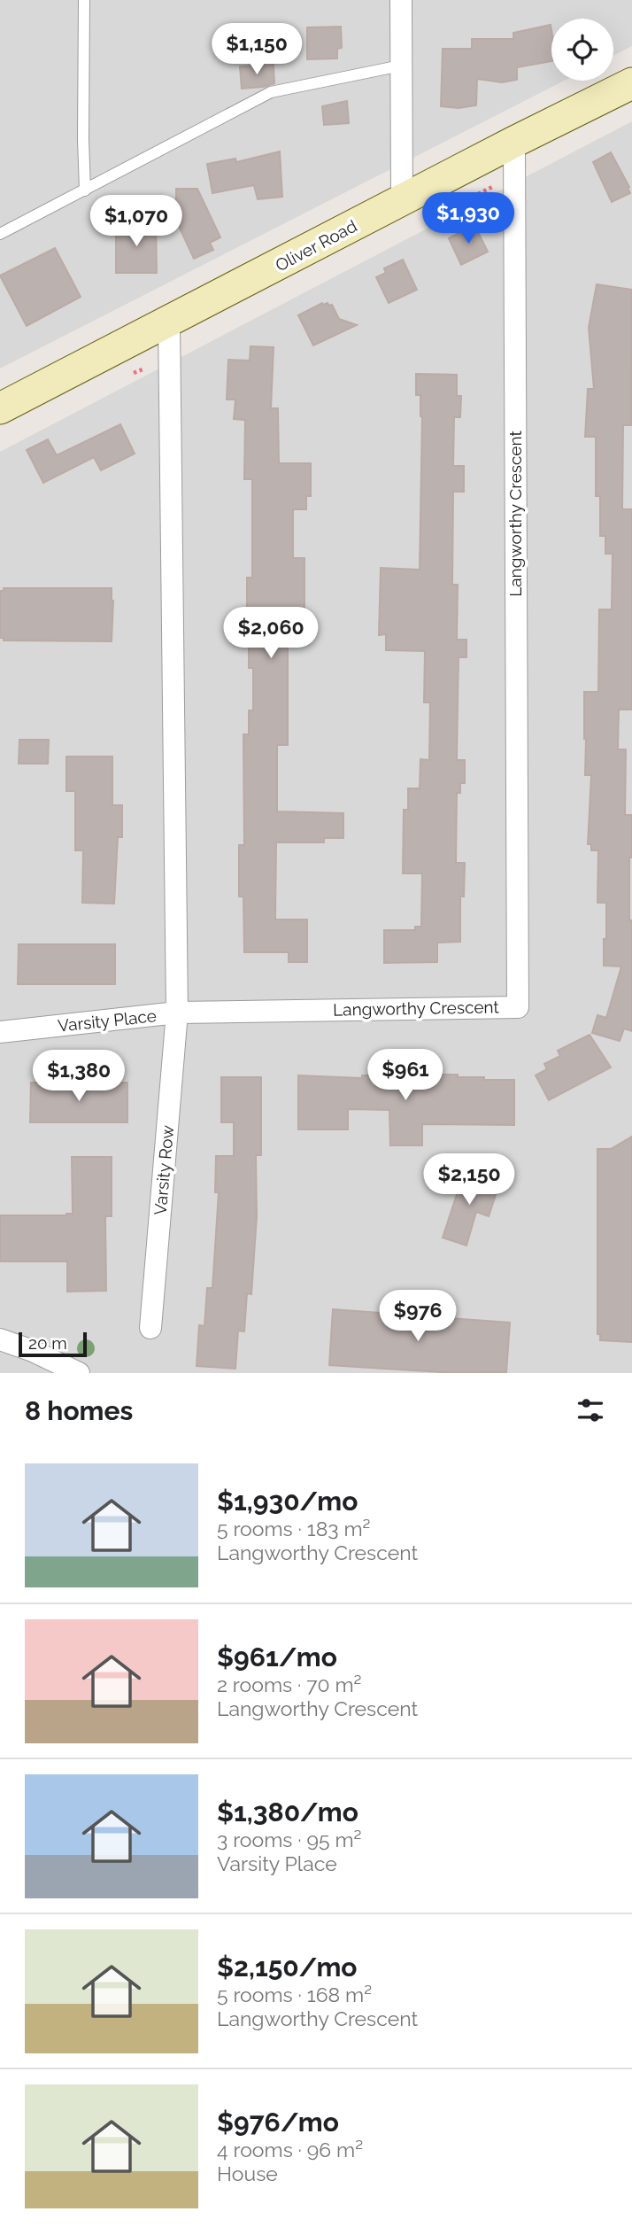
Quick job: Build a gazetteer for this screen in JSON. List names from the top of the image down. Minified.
{"streets":{"main road":["Oliver Road"],"street":["Langworthy Crescent","Varsity Place","Varsity Row"]},"crossings":[["Oliver Road","Langworthy Crescent"],["Langworthy Crescent","Varsity Place"],["Langworthy Crescent","Varsity Row"],["Varsity Place","Varsity Row"]],"scale_bar":"20 m","page":{"price":["$1,150","$1,930","$1,070","$2,060","$961","$1,380","$2,150","$976"],"scale":"20 m","heading":"8 homes","list":[{"name":"$1,930/mo","note":"5 rooms · 183 m² · Langworthy Crescent"},{"name":"$961/mo","note":"2 rooms · 70 m² · Langworthy Crescent"},{"name":"$1,380/mo","note":"3 rooms · 95 m² · Varsity Place"},{"name":"$2,150/mo","note":"5 rooms · 168 m² · Langworthy Crescent"},{"name":"$976/mo","note":"4 rooms · 96 m² · House"}]}}
